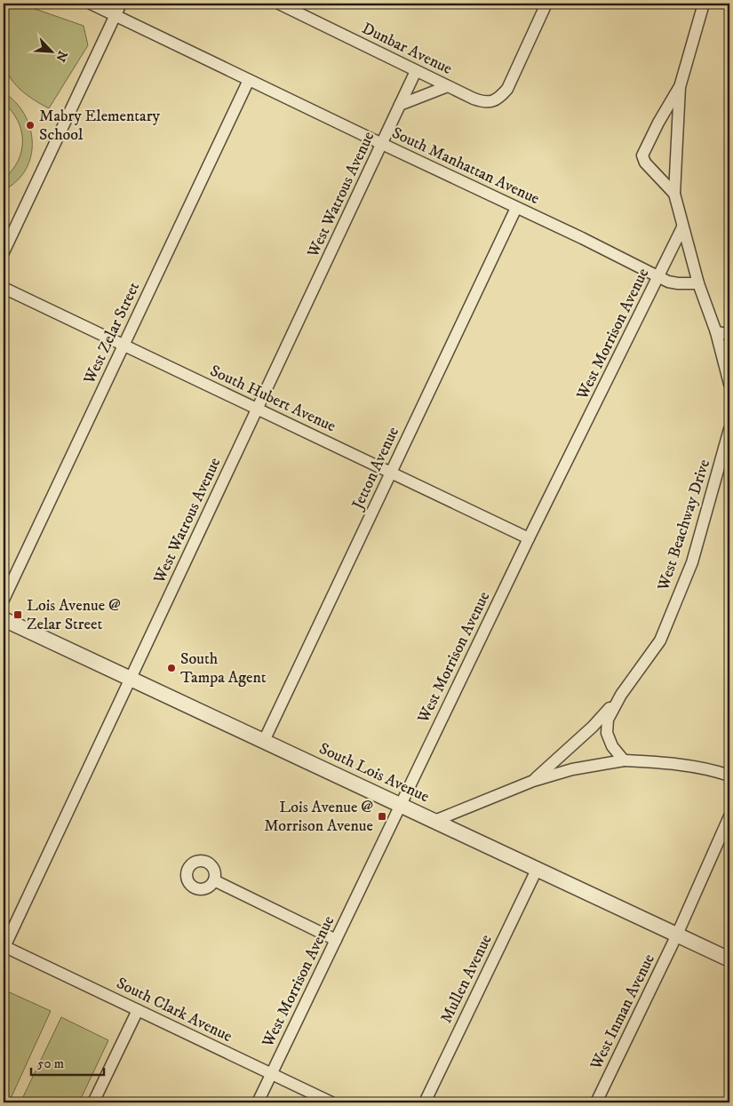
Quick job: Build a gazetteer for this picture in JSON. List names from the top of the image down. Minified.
{"streets":{"street":["Dunbar Avenue","South Manhattan Avenue","West Watrous Avenue","West Zelar Street","West Morrison Avenue","South Hubert Avenue","Jetton Avenue","West Beachway Drive","South Lois Avenue","Mullen Avenue","South Clark Avenue","West Inman Avenue"]},"crossings":[["Dunbar Avenue","West Watrous Avenue"],["South Manhattan Avenue","West Watrous Avenue"],["South Manhattan Avenue","West Zelar Street"],["South Manhattan Avenue","West Morrison Avenue"],["South Manhattan Avenue","Jetton Avenue"],["West Watrous Avenue","South Hubert Avenue"],["West Watrous Avenue","South Lois Avenue"],["West Watrous Avenue","South Clark Avenue"],["West Zelar Street","South Hubert Avenue"],["West Morrison Avenue","South Hubert Avenue"],["West Morrison Avenue","South Lois Avenue"],["West Morrison Avenue","South Clark Avenue"],["South Hubert Avenue","Jetton Avenue"],["Jetton Avenue","South Lois Avenue"],["West Beachway Drive","South Lois Avenue"],["South Lois Avenue","Mullen Avenue"],["South Lois Avenue","West Inman Avenue"]],"places":{"other":["Mabry Elementary School","South Tampa Agent"],"transit":["Lois Avenue @ Zelar Street","Lois Avenue @ Morrison Avenue"]},"scale_bar":"50 m","north":"bottom right"}
